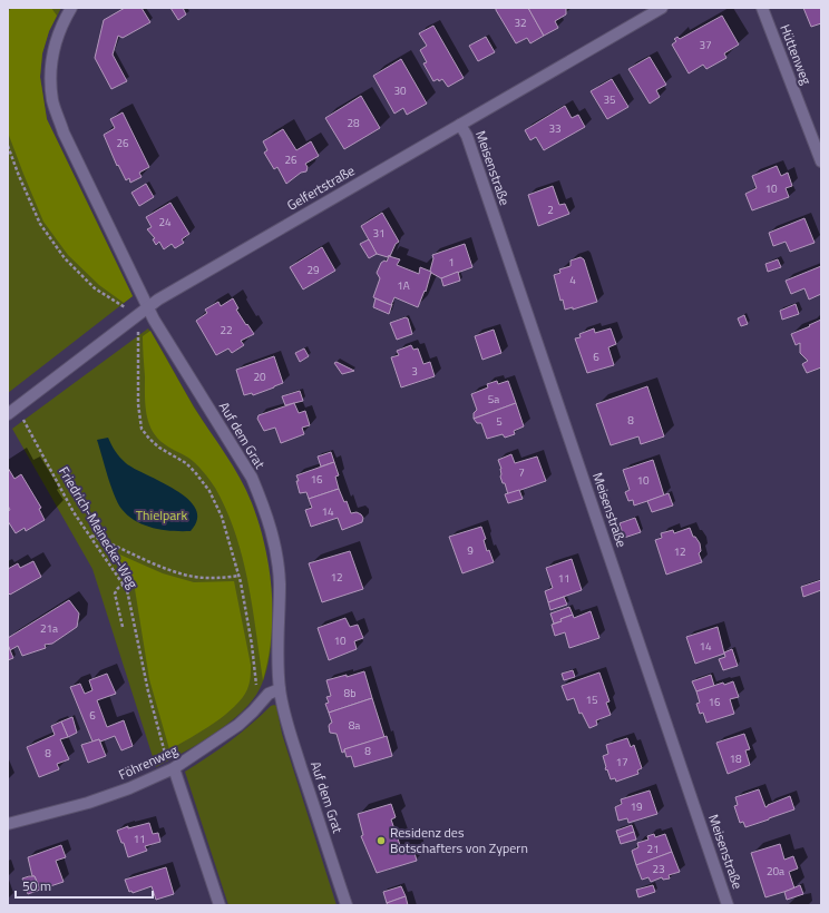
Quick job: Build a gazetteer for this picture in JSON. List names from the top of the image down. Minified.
{"streets":{"street":["Hüttenweg","Meisenstraße","Gelfertstraße","Auf dem Grat","Föhrenweg"],"path":["Friedrich-Meinecke-Weg"]},"crossings":[["Meisenstraße","Gelfertstraße"],["Gelfertstraße","Auf dem Grat"],["Auf dem Grat","Föhrenweg"]],"parks":["Thielpark"],"places":["Residenz des Botschafters von Zypern"],"house_numbers":["32","37","30","35","28","33","26","26","10","2","24","31","1","29","4","1A","22","6","3","20","5a","8","5","7","16","10","14","9","12","12","11","21a","10","14","8b","15","16","6","8a","8","8","18","17","19","11","21","23","20a"],"scale_bar":"50 m"}
